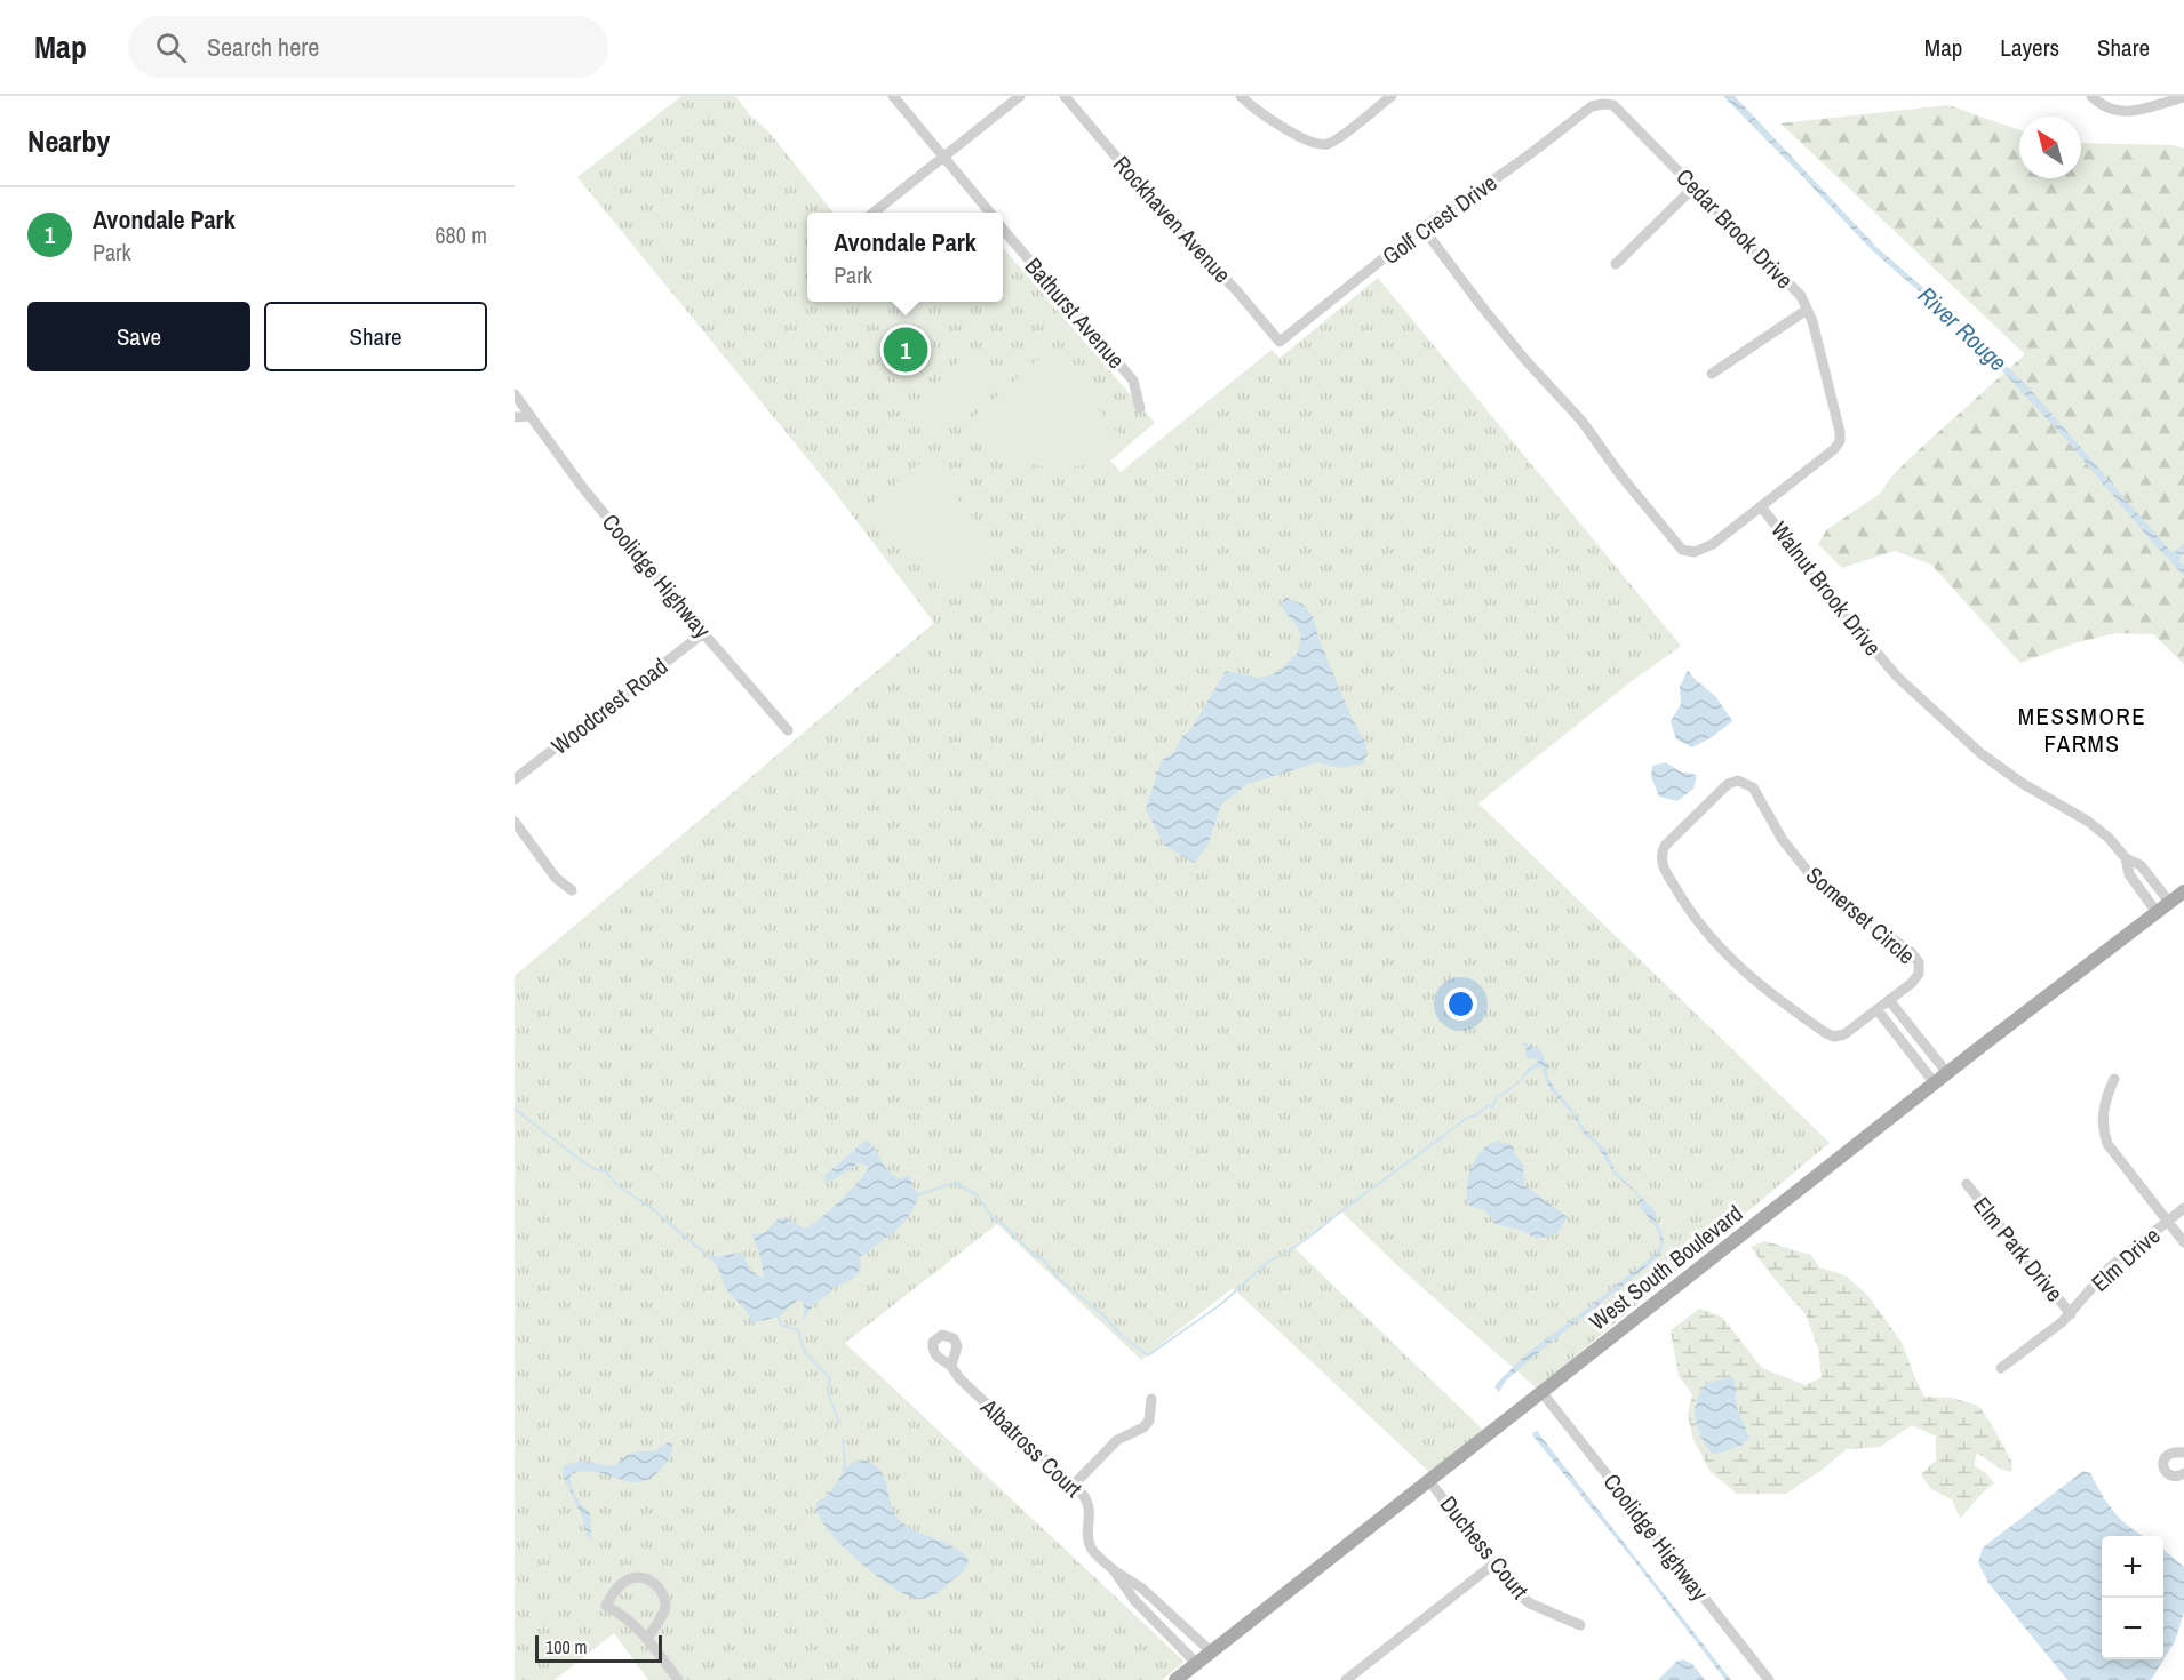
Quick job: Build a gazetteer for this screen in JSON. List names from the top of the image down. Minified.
{"streets":{"main road":["West South Boulevard"],"street":["Rockhaven Avenue","Golf Crest Drive","Cedar Brook Drive","Bathurst Avenue","Coolidge Highway","Walnut Brook Drive","Woodcrest Road","Somerset Circle","Elm Park Drive","Elm Drive","Albatross Court","Duchess Court"]},"crossings":[["Rockhaven Avenue","Golf Crest Drive"],["Golf Crest Drive","Cedar Brook Drive"],["Golf Crest Drive","Walnut Brook Drive"],["Cedar Brook Drive","Walnut Brook Drive"],["Coolidge Highway","Woodcrest Road"],["Coolidge Highway","West South Boulevard"],["Walnut Brook Drive","West South Boulevard"],["Elm Park Drive","Elm Drive"],["West South Boulevard","Albatross Court"],["West South Boulevard","Duchess Court"]],"districts":["MESSMORE FARMS"],"water":["River Rouge"],"scale_bar":"100 m","north":"top left","page":{"header":"Map","search":"Search here","nav":["Map","Layers","Share"],"heading":"Nearby","list":[{"mark":"1","name":"Avondale Park","note":"Park","value":"680 m"}],"popup":["Avondale Park","Park"],"buttons":["Save","Share"],"pins":"1","map_buttons":["+","−"],"scale":"100 m"}}
